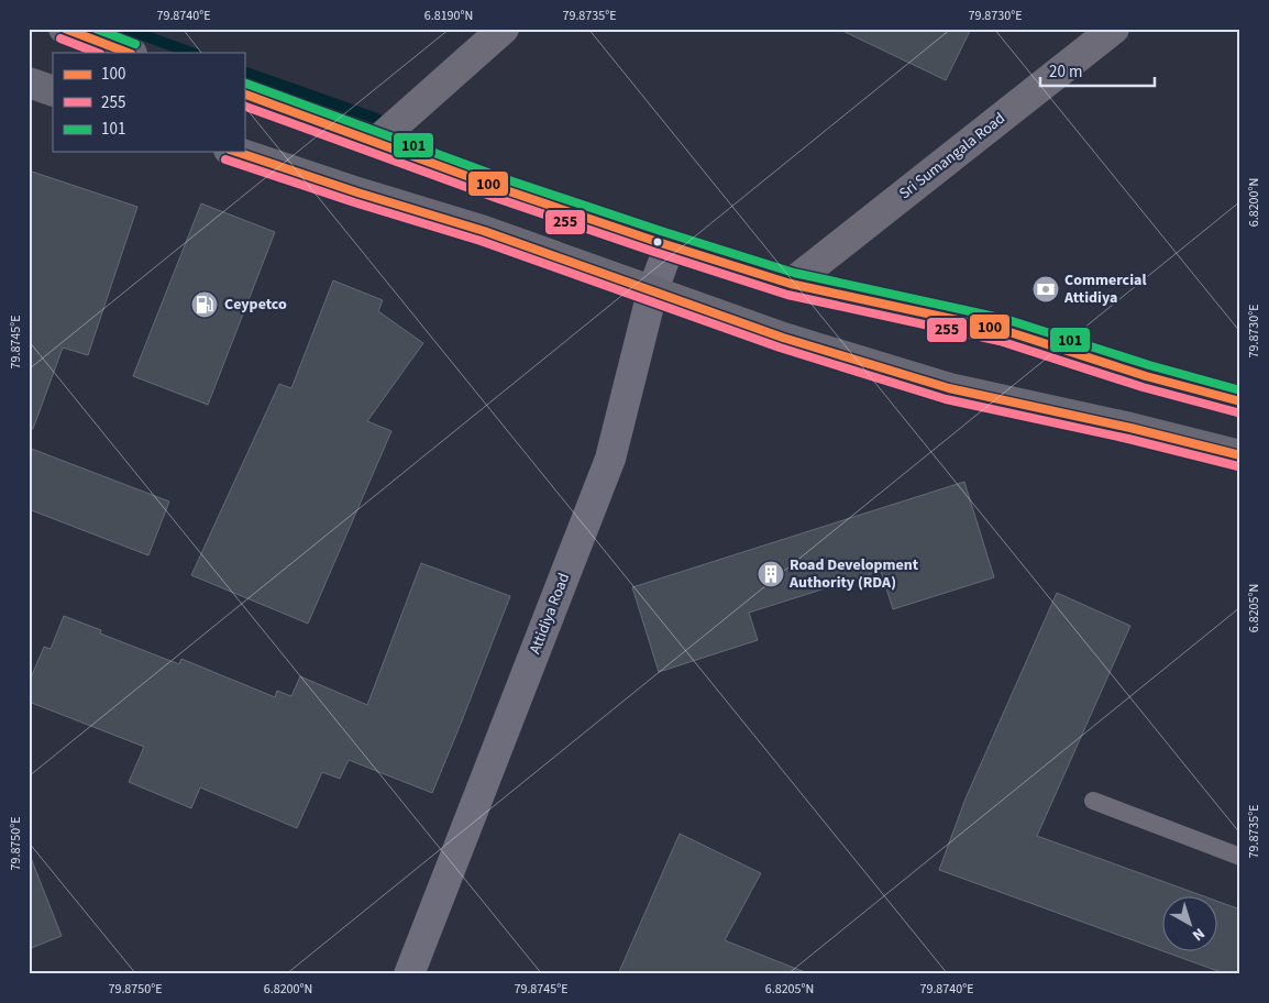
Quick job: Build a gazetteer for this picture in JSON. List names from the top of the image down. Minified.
{"streets":{"main road":["Attidiya Road"],"street":["Sri Sumangala Road"]},"places":{"bank":["Commercial Attidiya"],"fuel station":["Ceypetco"],"building":["Road Development Authority (RDA)"]},"lines":["transit line 100","transit line 101","transit line 255"],"legend":["100","255","101"],"scale_bar":"20 m","north":"bottom right","coordinates":["79.8740°E","6.8190°N","79.8735°E","79.8730°E","6.8200°N","79.8745°E","6.8205°N","79.8750°E"]}
